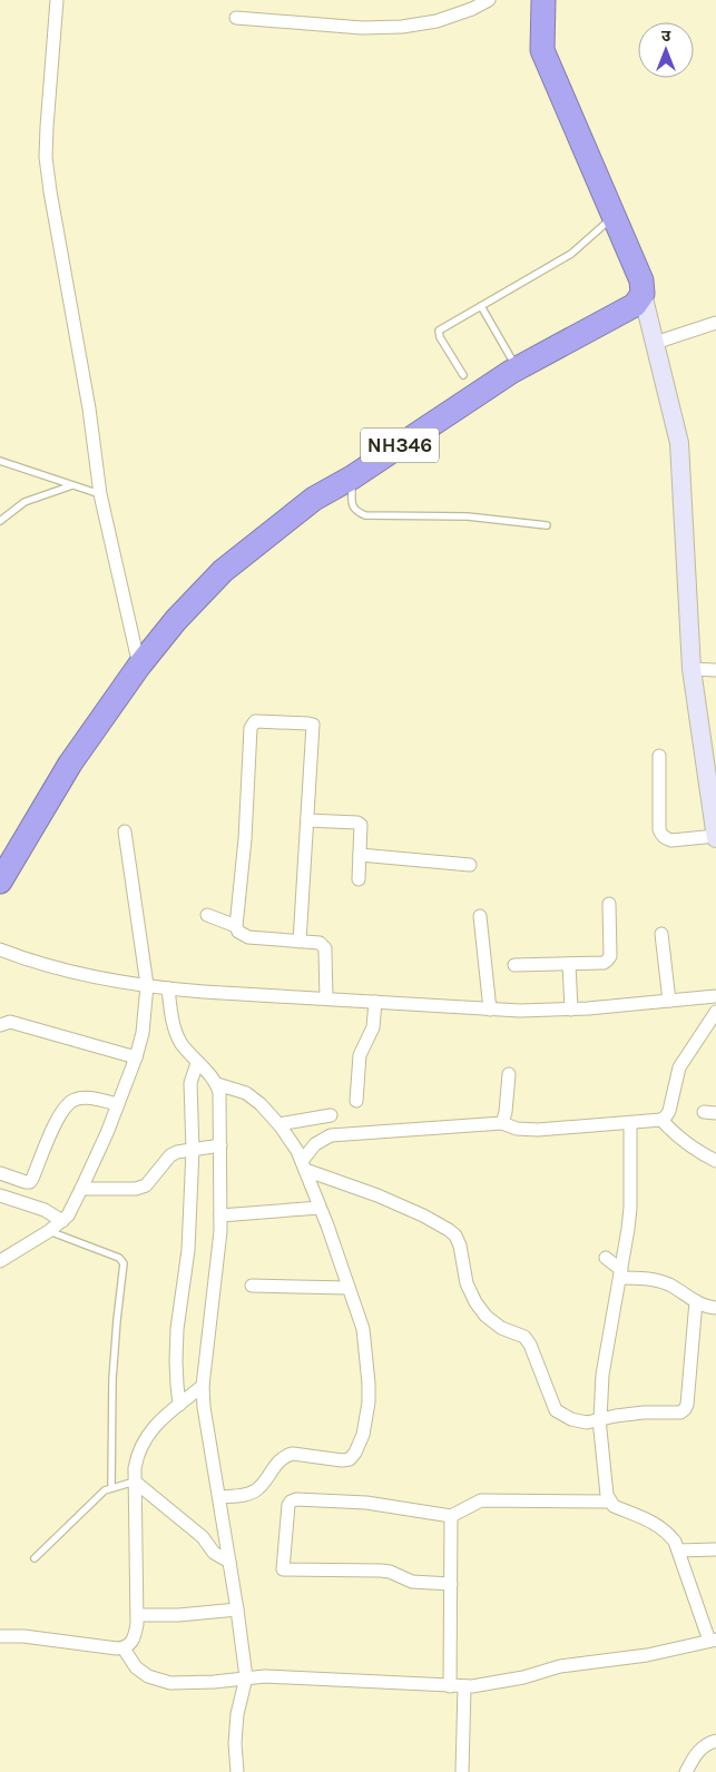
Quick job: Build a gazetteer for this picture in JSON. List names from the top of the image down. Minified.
{"streets":{"highway":["NH346"]},"north":"top"}
